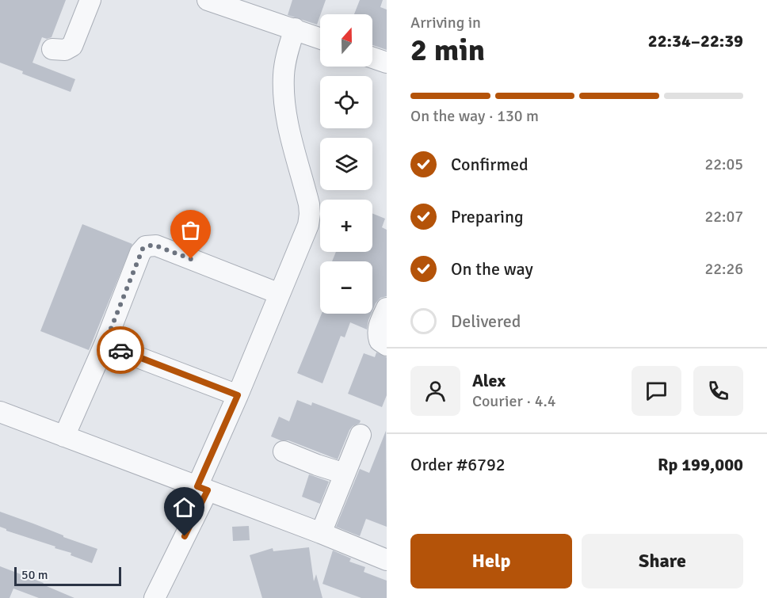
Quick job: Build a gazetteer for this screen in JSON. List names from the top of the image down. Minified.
{"scale_bar":"50 m","north":"top","page":{"heading":["2 min","Arriving in","22:34–22:39"],"panel":["Alex","Courier · 4.4","Order #6792","Rp 199,000"],"map_buttons":["+","−"],"bar":"On the way · 130 m","list":[["Confirmed","22:05"],["Preparing","22:07"],["On the way","22:26"],"Delivered"],"buttons":["Help","Share"],"scale":"50 m"}}
